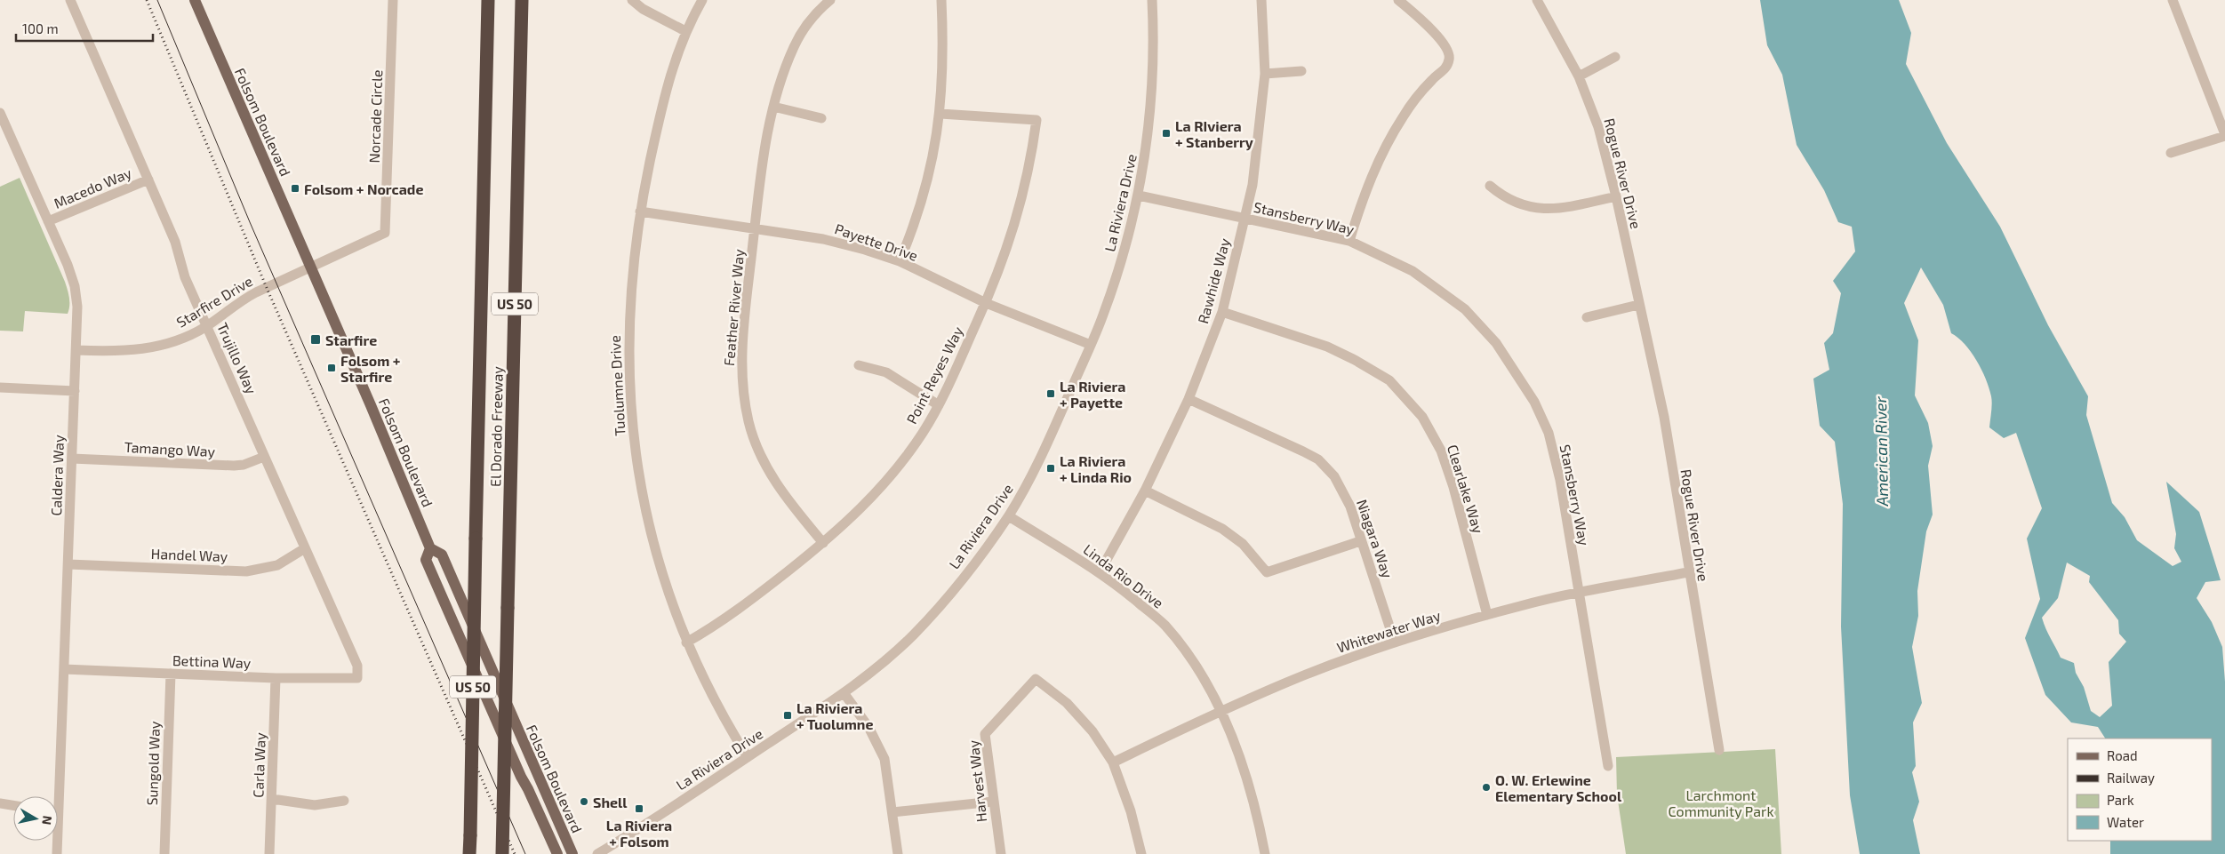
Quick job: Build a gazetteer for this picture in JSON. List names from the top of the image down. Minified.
{"streets":{"highway":["US 50","El Dorado Freeway"],"main road":["Folsom Boulevard"],"street":["Norcade Circle","Rogue River Drive","Macedo Way","La Riviera Drive","Stansberry Way","Payette Drive","Rawhide Way","Starfire Drive","Feather River Way","Trujillo Way","Point Reyes Way","Tuolumne Drive","Tamango Way","Caldera Way","Clearlake Way","Niagara Way","Handel Way","Linda Rio Drive","Whitewater Way","Bettina Way","Sungold Way","Carla Way","Harvest Way"]},"crossings":[["Norcade Circle","Folsom Boulevard"],["Norcade Circle","Starfire Drive"],["Folsom Boulevard","Starfire Drive"],["Rogue River Drive","Whitewater Way"],["Macedo Way","Trujillo Way"],["Macedo Way","Caldera Way"],["La Riviera Drive","Stansberry Way"],["La Riviera Drive","Payette Drive"],["La Riviera Drive","Tuolumne Drive"],["La Riviera Drive","Linda Rio Drive"],["Stansberry Way","Rawhide Way"],["Stansberry Way","Whitewater Way"],["Payette Drive","Feather River Way"],["Payette Drive","Point Reyes Way"],["Payette Drive","Tuolumne Drive"],["Rawhide Way","Clearlake Way"],["Rawhide Way","Niagara Way"],["Rawhide Way","Linda Rio Drive"],["Starfire Drive","Trujillo Way"],["Starfire Drive","Caldera Way"],["Feather River Way","Point Reyes Way"],["Trujillo Way","Tamango Way"],["Trujillo Way","Handel Way"],["Trujillo Way","Bettina Way"],["Point Reyes Way","Tuolumne Drive"],["Tamango Way","Caldera Way"],["Caldera Way","Handel Way"],["Caldera Way","Bettina Way"],["Clearlake Way","Whitewater Way"],["Niagara Way","Whitewater Way"],["Linda Rio Drive","Whitewater Way"],["Whitewater Way","Harvest Way"],["Bettina Way","Sungold Way"],["Bettina Way","Carla Way"]],"water":["American River"],"parks":["Larchmont Community Park"],"places":{"transit":["La RIviera + Stanberry","Folsom + Norcade","Starfire","Folsom + Starfire","La Riviera + Payette","La Riviera + Linda Rio","La Riviera + Tuolumne","La Riviera + Folsom"],"other":["O. W. Erlewine Elementary School","Shell"]},"legend":["Road","Railway","Park","Water"],"scale_bar":"100 m","north":"right"}
